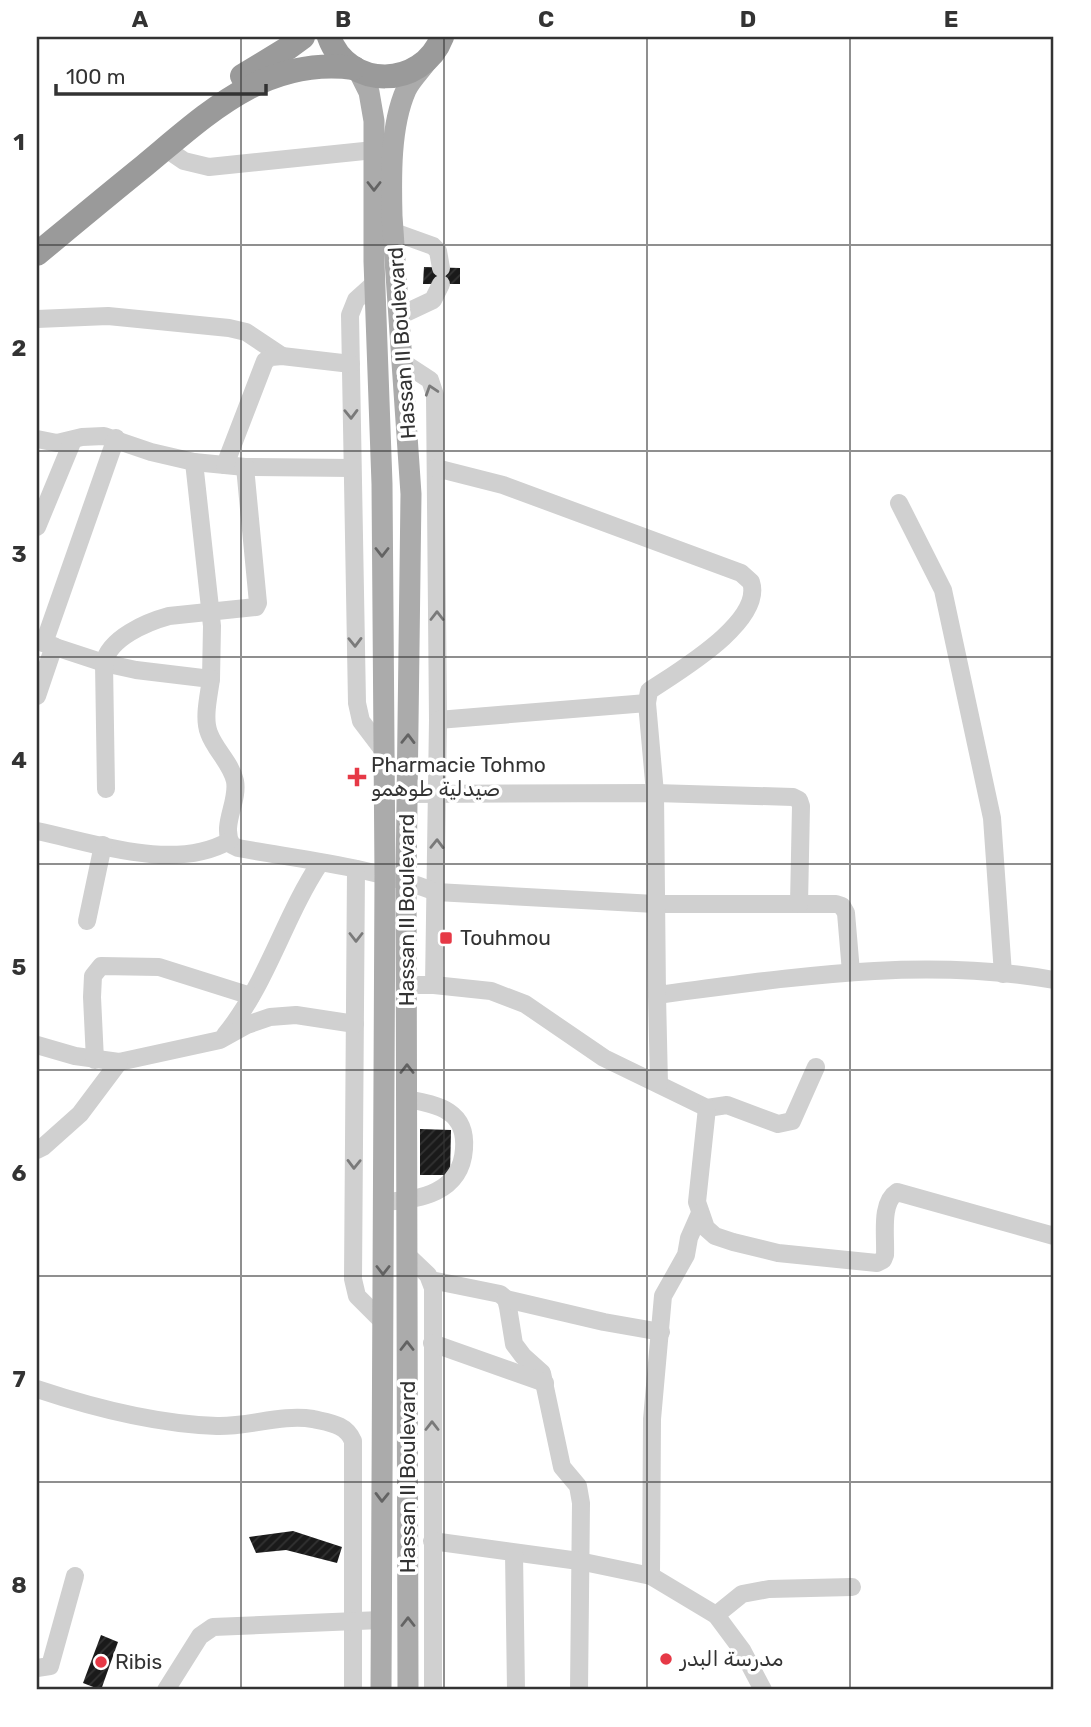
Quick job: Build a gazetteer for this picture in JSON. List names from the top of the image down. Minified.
{"streets":{"main road":["Hassan II Boulevard"]},"places":{"health":["Pharmacie Tohmo صيدلية طوهمو"],"transit":["Touhmou"],"other":["مدرسة البدر","Ribis"]},"scale_bar":"100 m","grid":{"columns":["A","B","C","D","E"],"rows":["1","2","3","4","5","6","7","8"]}}
